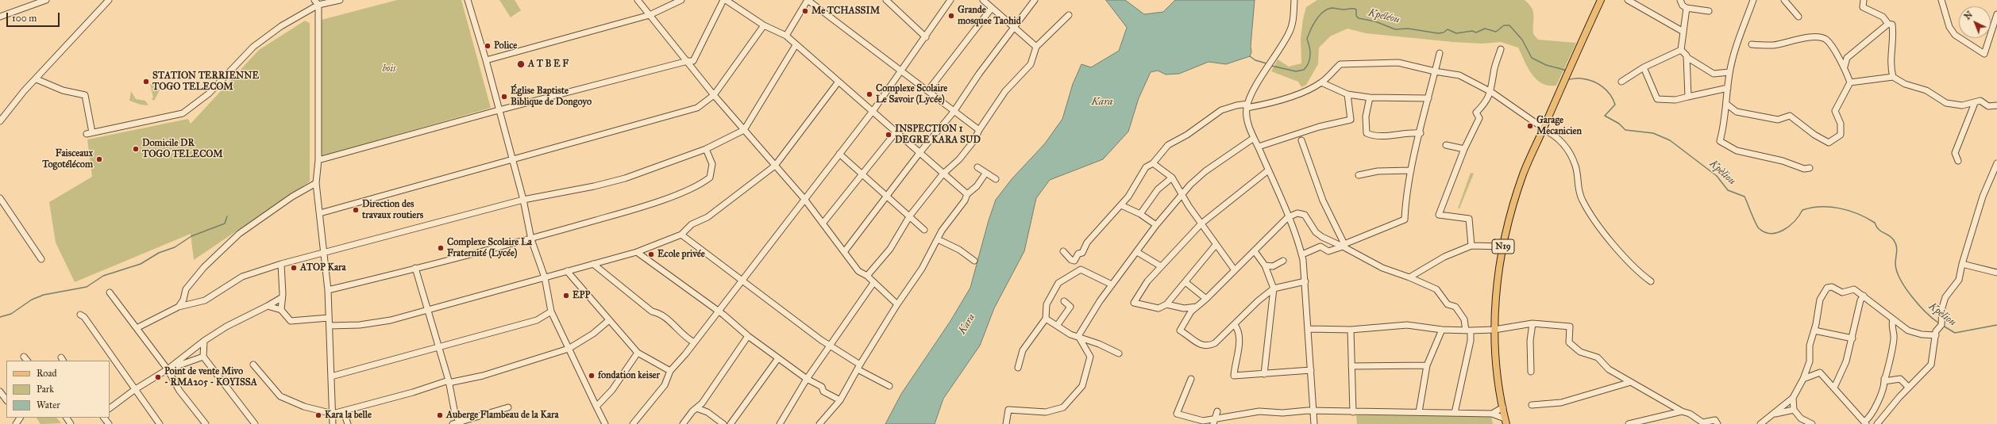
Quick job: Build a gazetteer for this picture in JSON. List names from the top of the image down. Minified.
{"streets":{"main road":["N19"]},"water":["Kpéléou","Kara","Kpèliou"],"parks":["bois"],"places":["Me TCHASSIM","Grande mosquee Taohid","Police","A T B E F","STATION TERRIENNE TOGO TELECOM","Complexe Scolaire Le Savoir (Lycée)","Église Baptiste Biblique de Dongoyo","Garage Mecanicien","INSPECTION 1 DEGRE KARA SUD","Domicile DR TOGO TELECOM","Faisceaux Togotélécom","Direction des travaux routiers","Complexe Scolaire La Fraternité (Lycée)","Ecole privée","ATOP Kara","EPP","fondation keiser","Point de vente Mivo - RMA205 - KOYISSA","Kara la belle","Auberge Flambeau de la Kara"],"legend":["Road","Park","Water"],"scale_bar":"100 m","north":"top left"}
